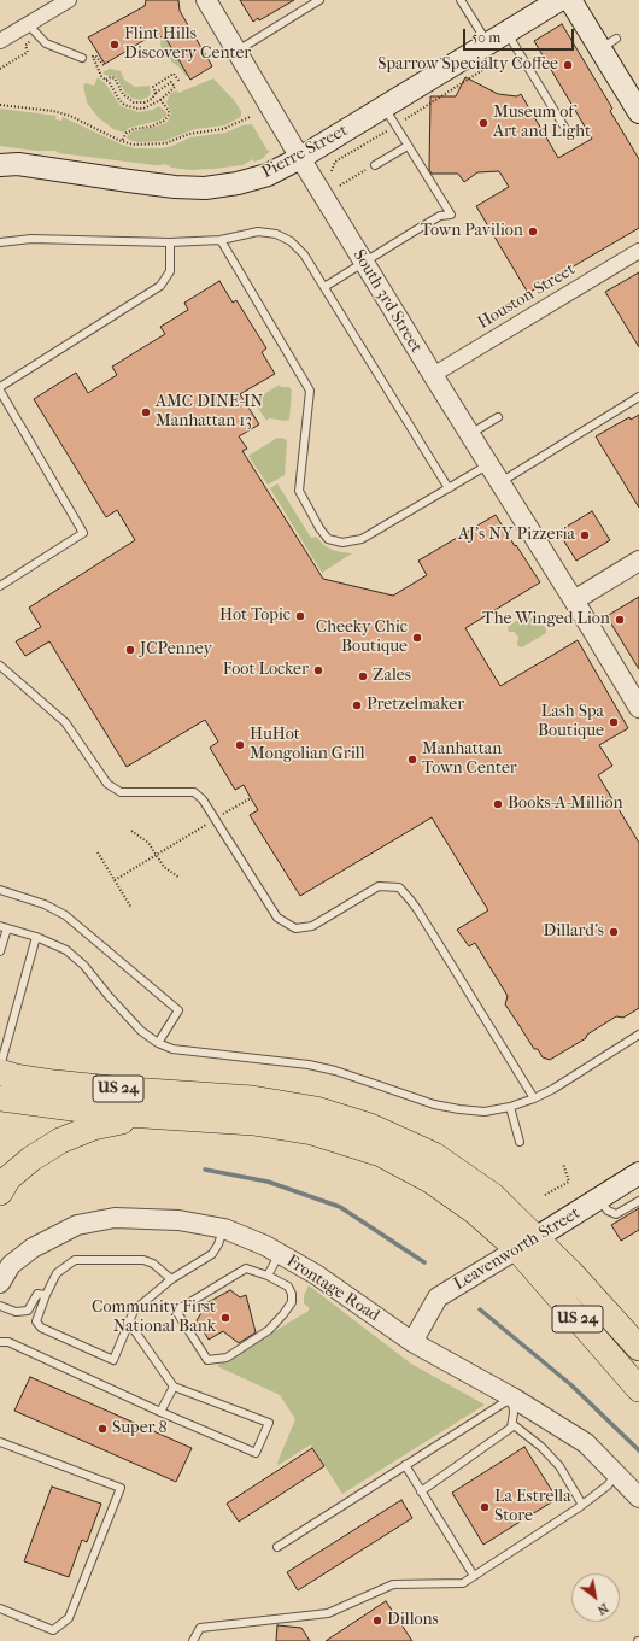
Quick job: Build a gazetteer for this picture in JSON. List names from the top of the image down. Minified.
{"streets":{"highway":["US 24"],"main road":["Pierre Street","Leavenworth Street"],"street":["Houston Street","South 3rd Street","Frontage Road"]},"crossings":[["Pierre Street","South 3rd Street"],["Houston Street","South 3rd Street"],["US 24","Leavenworth Street"],["Leavenworth Street","Frontage Road"]],"places":["Flint Hills Discovery Center","Sparrow Specialty Coffee","Museum of Art and Light","Town Pavilion","AMC DINE-IN Manhattan 13","AJ's NY Pizzeria","Hot Topic","The Winged Lion","Cheeky Chic Boutique","JCPenney","Foot Locker","Zales","Pretzelmaker","Lash Spa Boutique","HuHot Mongolian Grill","Manhattan Town Center","Books-A-Million","Dillard's","Community First National Bank","Super 8","La Estrella Store","Dillons"],"scale_bar":"50 m","north":"bottom right"}
